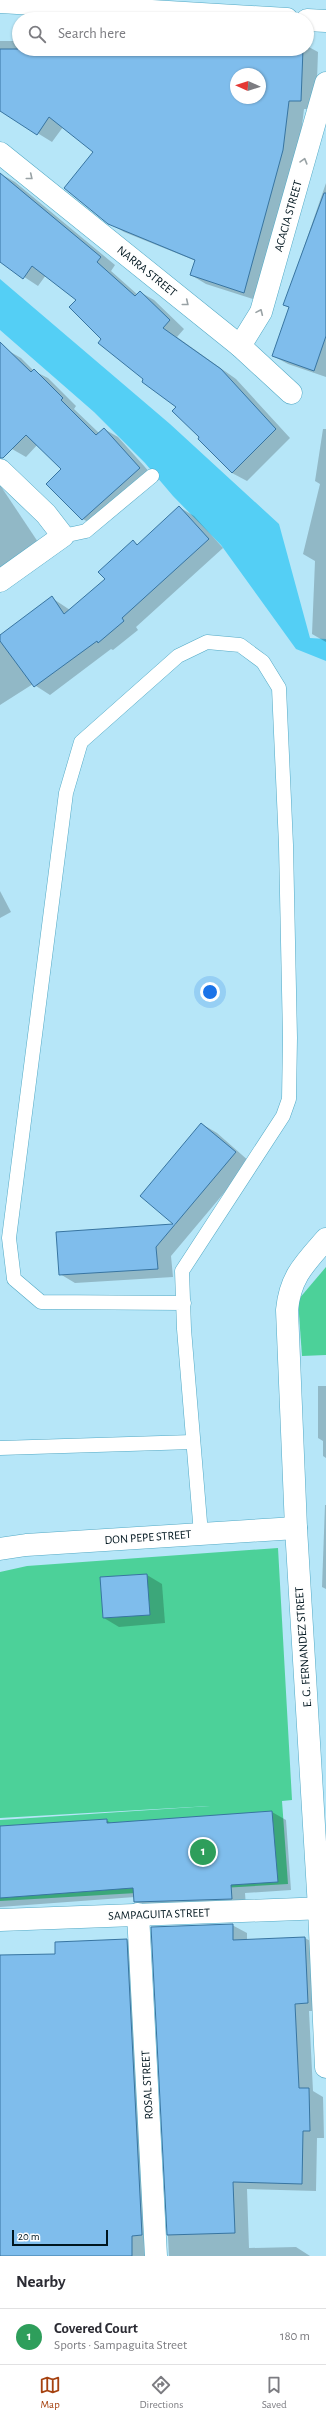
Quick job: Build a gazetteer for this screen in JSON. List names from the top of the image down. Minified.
{"streets":{"street":["ACACIA STREET","NARRA STREET","DON PEPE STREET","E. G. FERNANDEZ STREET","SAMPAGUITA STREET","ROSAL STREET"]},"crossings":[["ACACIA STREET","NARRA STREET"],["DON PEPE STREET","E. G. FERNANDEZ STREET"],["E. G. FERNANDEZ STREET","SAMPAGUITA STREET"],["SAMPAGUITA STREET","ROSAL STREET"]],"one_way":["ACACIA STREET","NARRA STREET"],"scale_bar":"20 m","north":"left","page":{"search":"Search here","pins":"1","scale":"20 m","heading":"Nearby","list":[{"mark":"1","name":"Covered Court","note":"Sports · Sampaguita Street","value":"180 m"}],"nav":["Map","Directions","Saved"]}}
